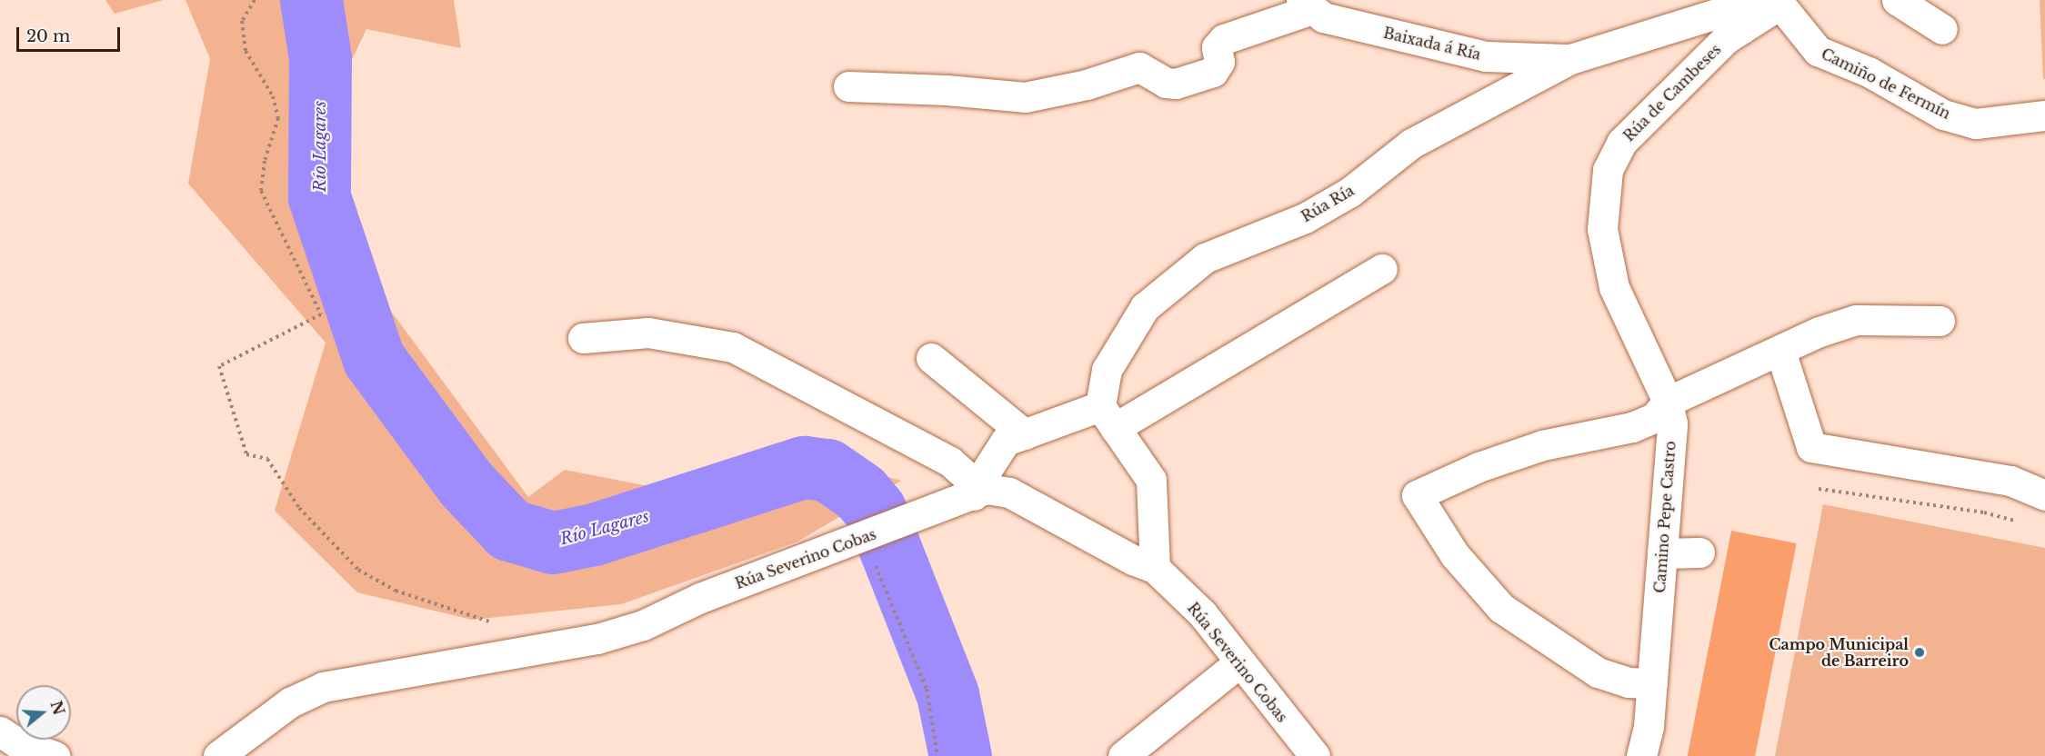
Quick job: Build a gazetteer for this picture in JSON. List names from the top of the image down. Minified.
{"streets":{"street":["Baixada á Ría","Camiño de Fermín","Rúa de Cambeses","Rúa Ría","Camino Pepe Castro","Rúa Severino Cobas"]},"crossings":[["Baixada á Ría","Rúa Ría"],["Camiño de Fermín","Rúa de Cambeses"],["Camiño de Fermín","Rúa Ría"],["Rúa de Cambeses","Rúa Ría"],["Rúa de Cambeses","Camino Pepe Castro"]],"water":["Río Lagares"],"places":["Campo Municipal de Barreiro"],"scale_bar":"20 m","north":"right"}
